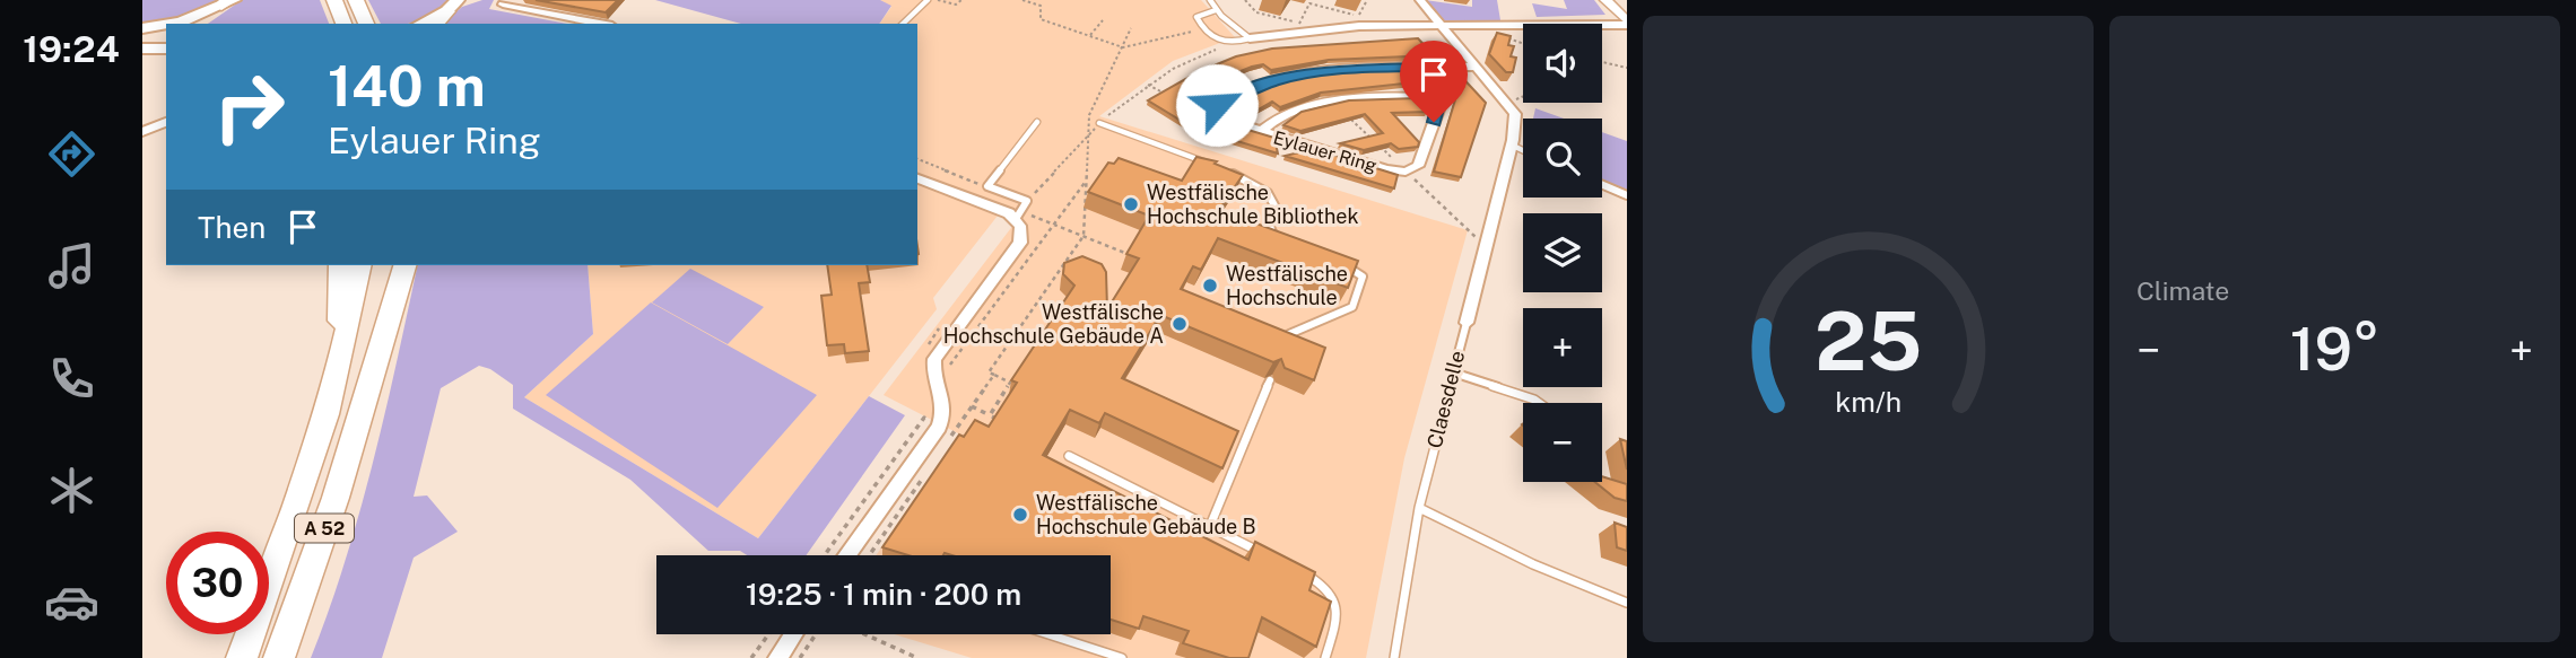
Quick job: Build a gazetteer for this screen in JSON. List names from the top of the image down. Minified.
{"streets":{"highway":["A 52"],"street":["Eylauer Ring","Claesdelle"]},"places":["Westfälische Hochschule Bibliothek","Westfälische Hochschule","Westfälische Hochschule Gebäude A","Westfälische Hochschule Gebäude B"],"page":{"tabs":"19:24","tile":"Climate","map_buttons":["+","−"],"turn":["140 m","Eylauer Ring"],"then":"Then","heat":["−","19°","+"],"limit":"30","trip":"19:25 · 1 min · 200 m","gauge":["25","km/h"]}}
